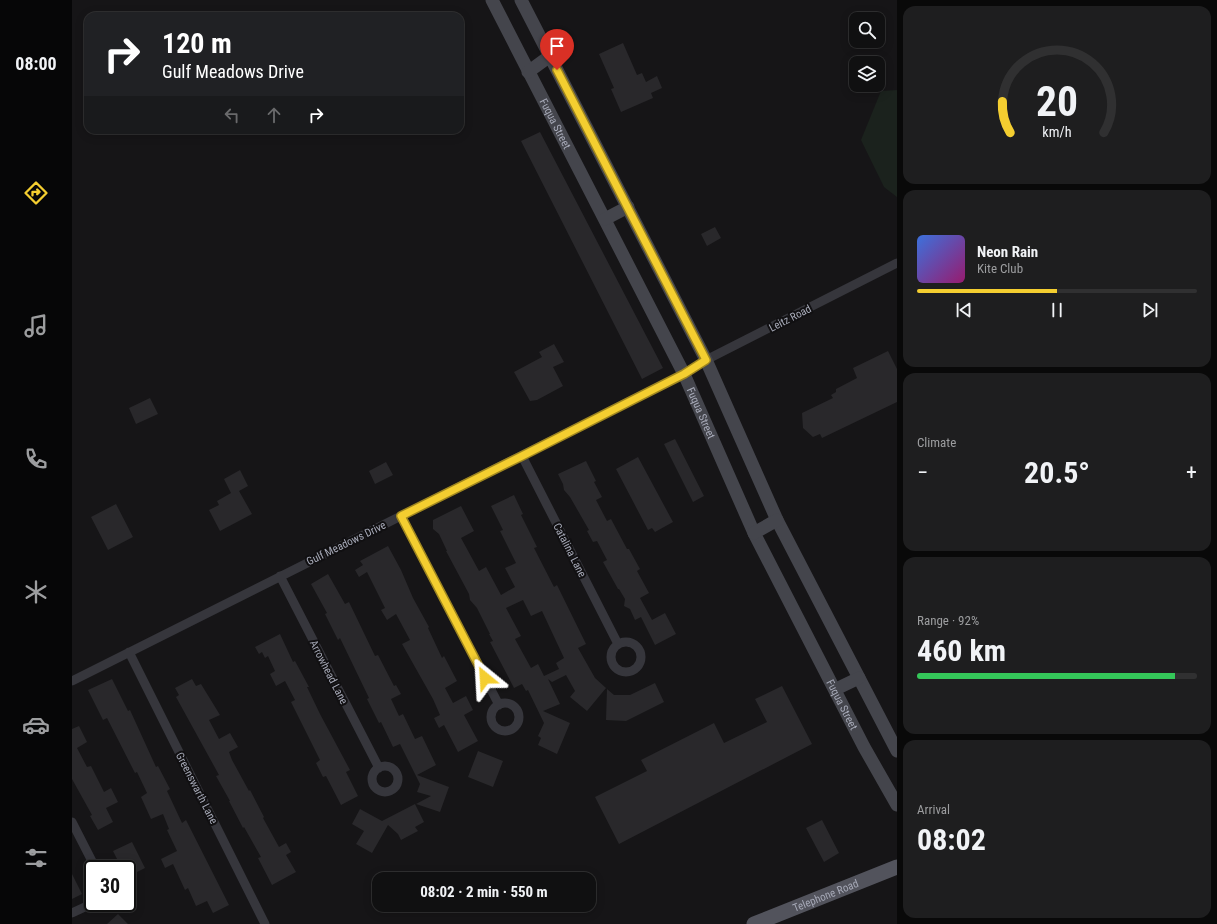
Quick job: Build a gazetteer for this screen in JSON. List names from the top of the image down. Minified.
{"streets":{"main road":["Fuqua Street","Telephone Road"],"street":["Leitz Road","Gulf Meadows Drive","Catalina Lane","Arrowhead Lane","Greenswarth Lane"]},"crossings":[["Fuqua Street","Leitz Road"],["Fuqua Street","Gulf Meadows Drive"],["Leitz Road","Gulf Meadows Drive"],["Gulf Meadows Drive","Catalina Lane"],["Gulf Meadows Drive","Arrowhead Lane"],["Gulf Meadows Drive","Greenswarth Lane"]],"page":{"tabs":"08:00","turn":["120 m","Gulf Meadows Drive"],"song":["Neon Rain","Kite Club"],"tile":["Climate",["Range · 92%","460 km"],["Arrival","08:02"]],"heat":["−","20.5°","+"],"limit":"30","trip":"08:02 · 2 min · 550 m","gauge":["20","km/h"]}}
